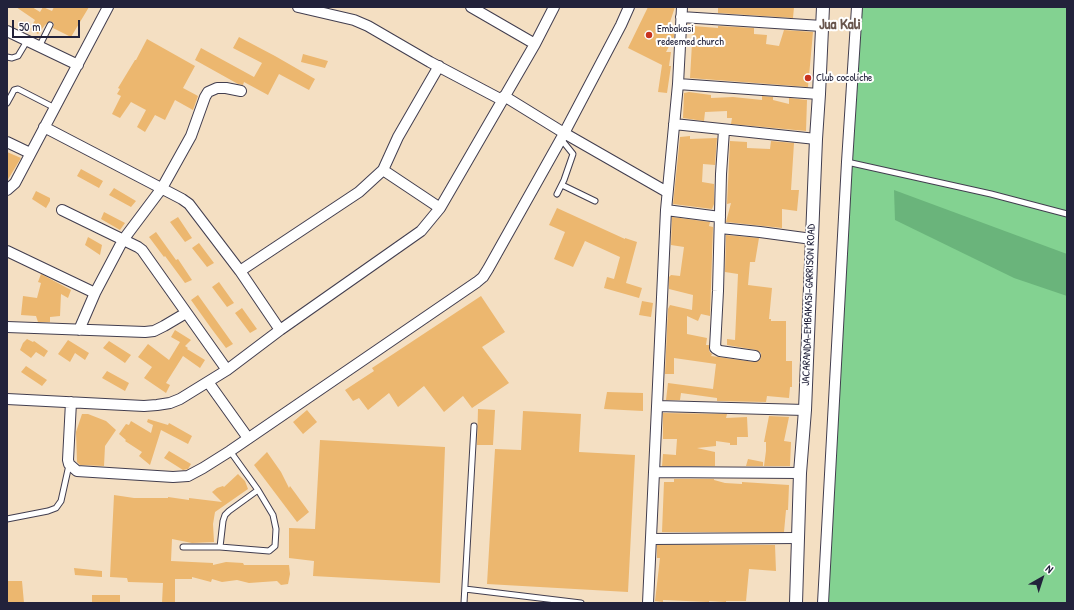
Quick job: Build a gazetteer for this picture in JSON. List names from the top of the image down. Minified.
{"streets":{"street":["JACARANDA-EMBAKASI-GARRISON ROAD"]},"districts":["Jua Kali"],"places":["Embakasi redeemed church","Club cocoliche"],"scale_bar":"50 m","north":"top right"}
